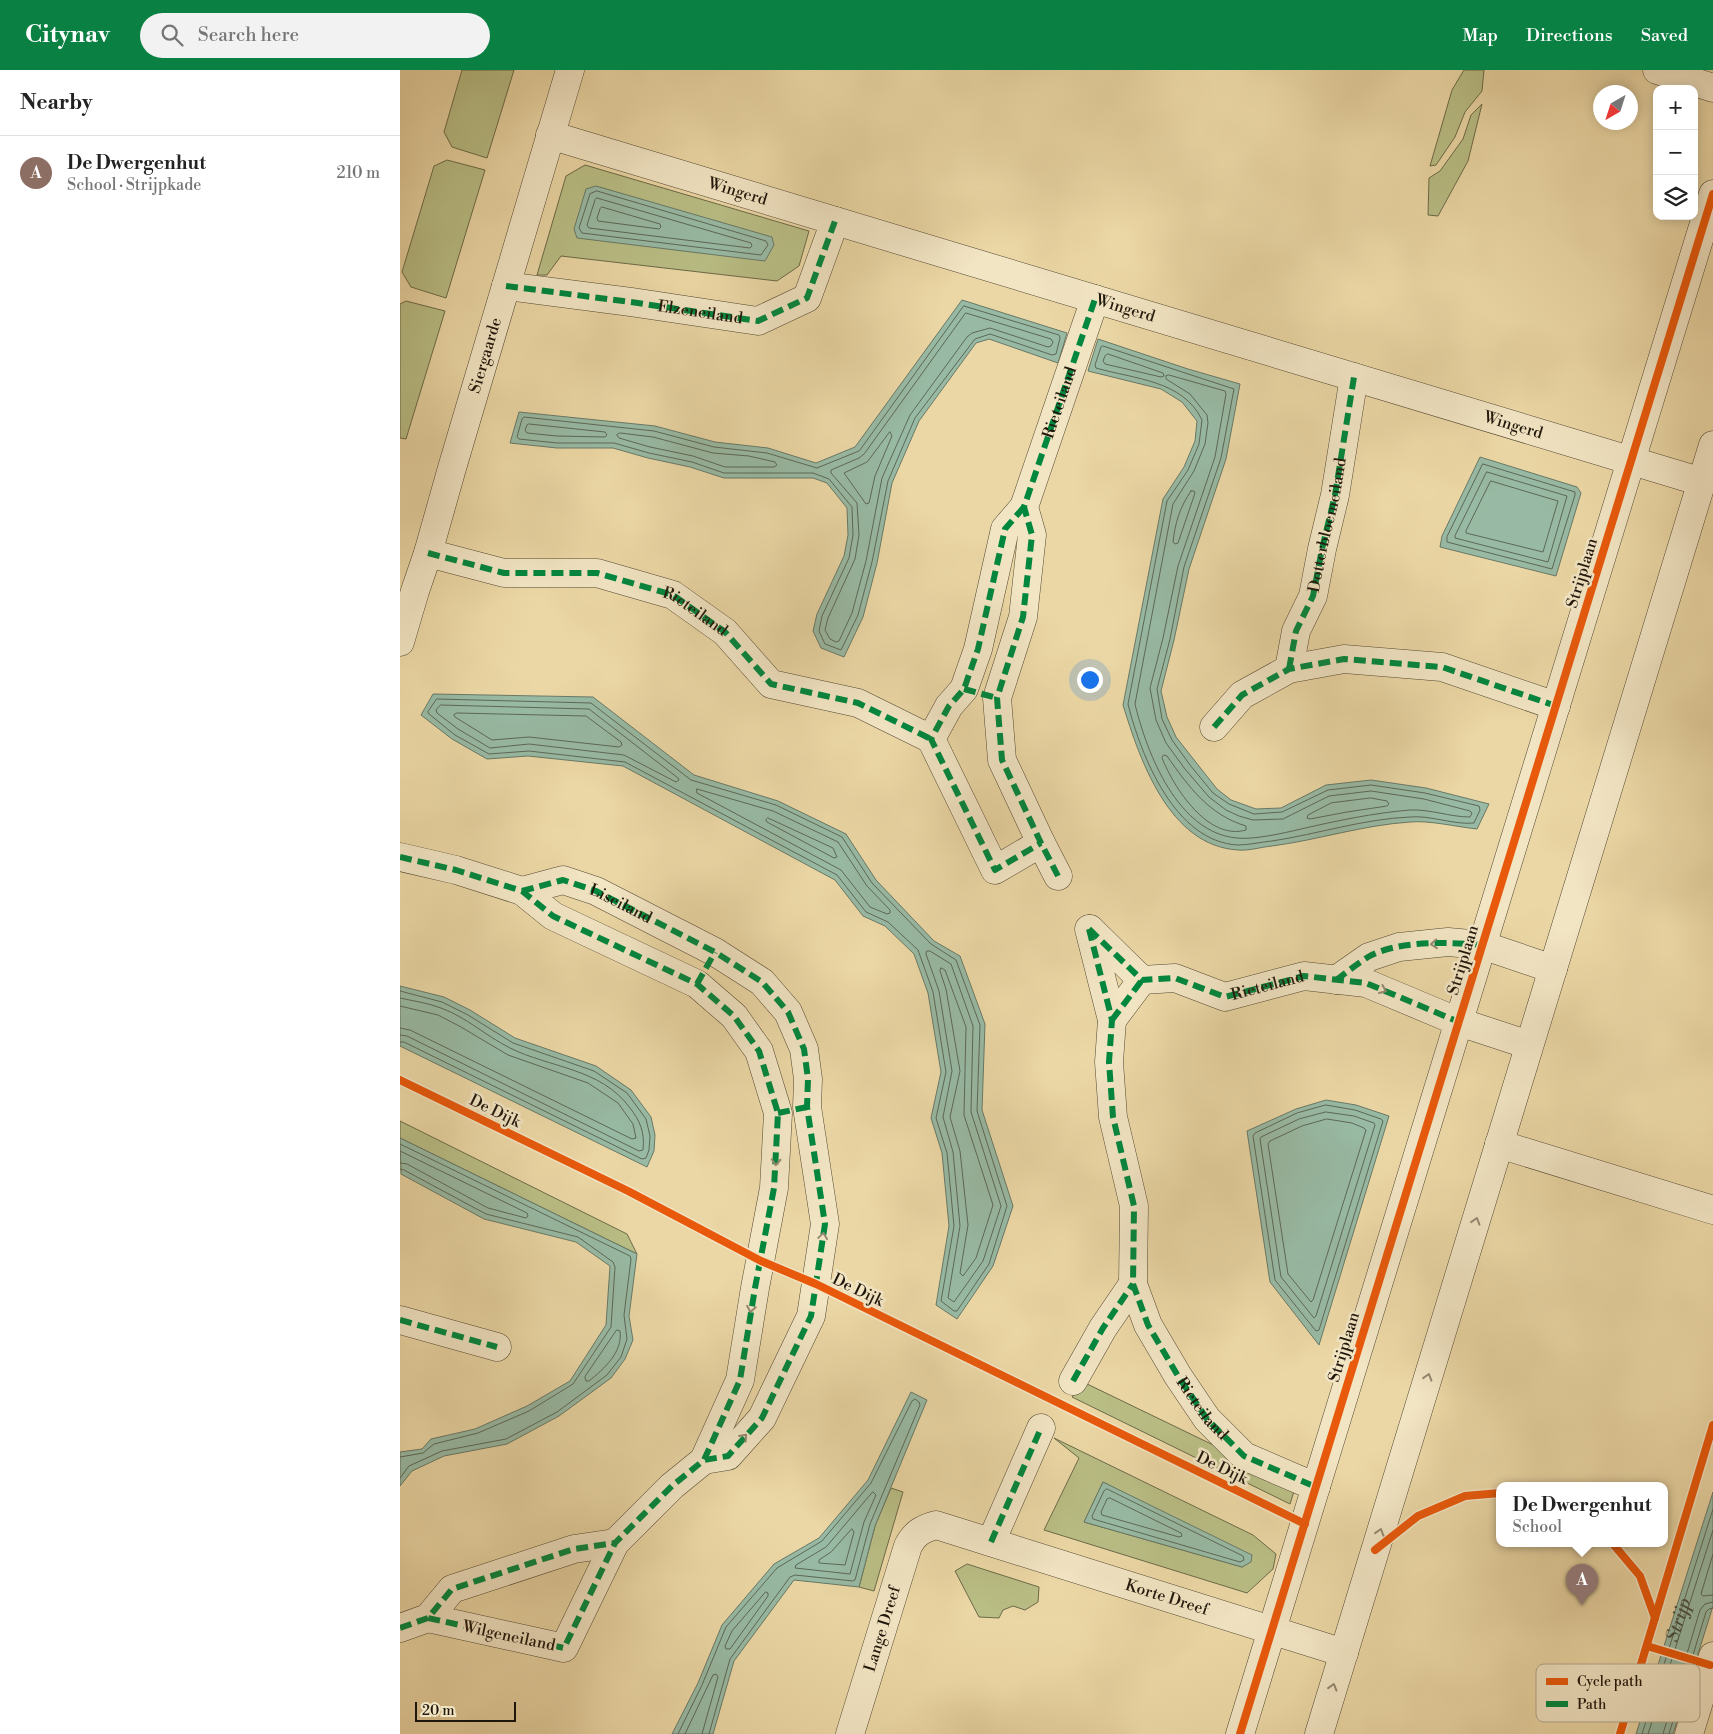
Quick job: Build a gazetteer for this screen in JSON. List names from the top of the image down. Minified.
{"streets":{"street":["Wingerd","Elzeneiland","Siergaarde","Rieteiland","Dotterbloemeiland","Strijplaan","Liseiland","Korte Dreef","Lange Dreef","Wilgeneiland"],"cycle path":["De Dijk"]},"crossings":[["Wingerd","Elzeneiland"],["Wingerd","Siergaarde"],["Wingerd","Rieteiland"],["Wingerd","Dotterbloemeiland"],["Wingerd","Strijplaan"],["Elzeneiland","Siergaarde"],["Siergaarde","Rieteiland"],["Rieteiland","Strijplaan"],["Strijplaan","Korte Dreef"],["Liseiland","Wilgeneiland"],["Korte Dreef","Lange Dreef"]],"water":["Strijp"],"legend":["Cycle path","Path"],"scale_bar":"20 m","north":"bottom left","page":{"header":"Citynav","search":"Search here","nav":["Map","Directions","Saved"],"heading":"Nearby","map_buttons":["+","−"],"list":[{"mark":"A","name":"De Dwergenhut","note":"School · Strijpkade","value":"210 m"}],"popup":["De Dwergenhut","School"],"pins":"A","scale":"20 m"}}
